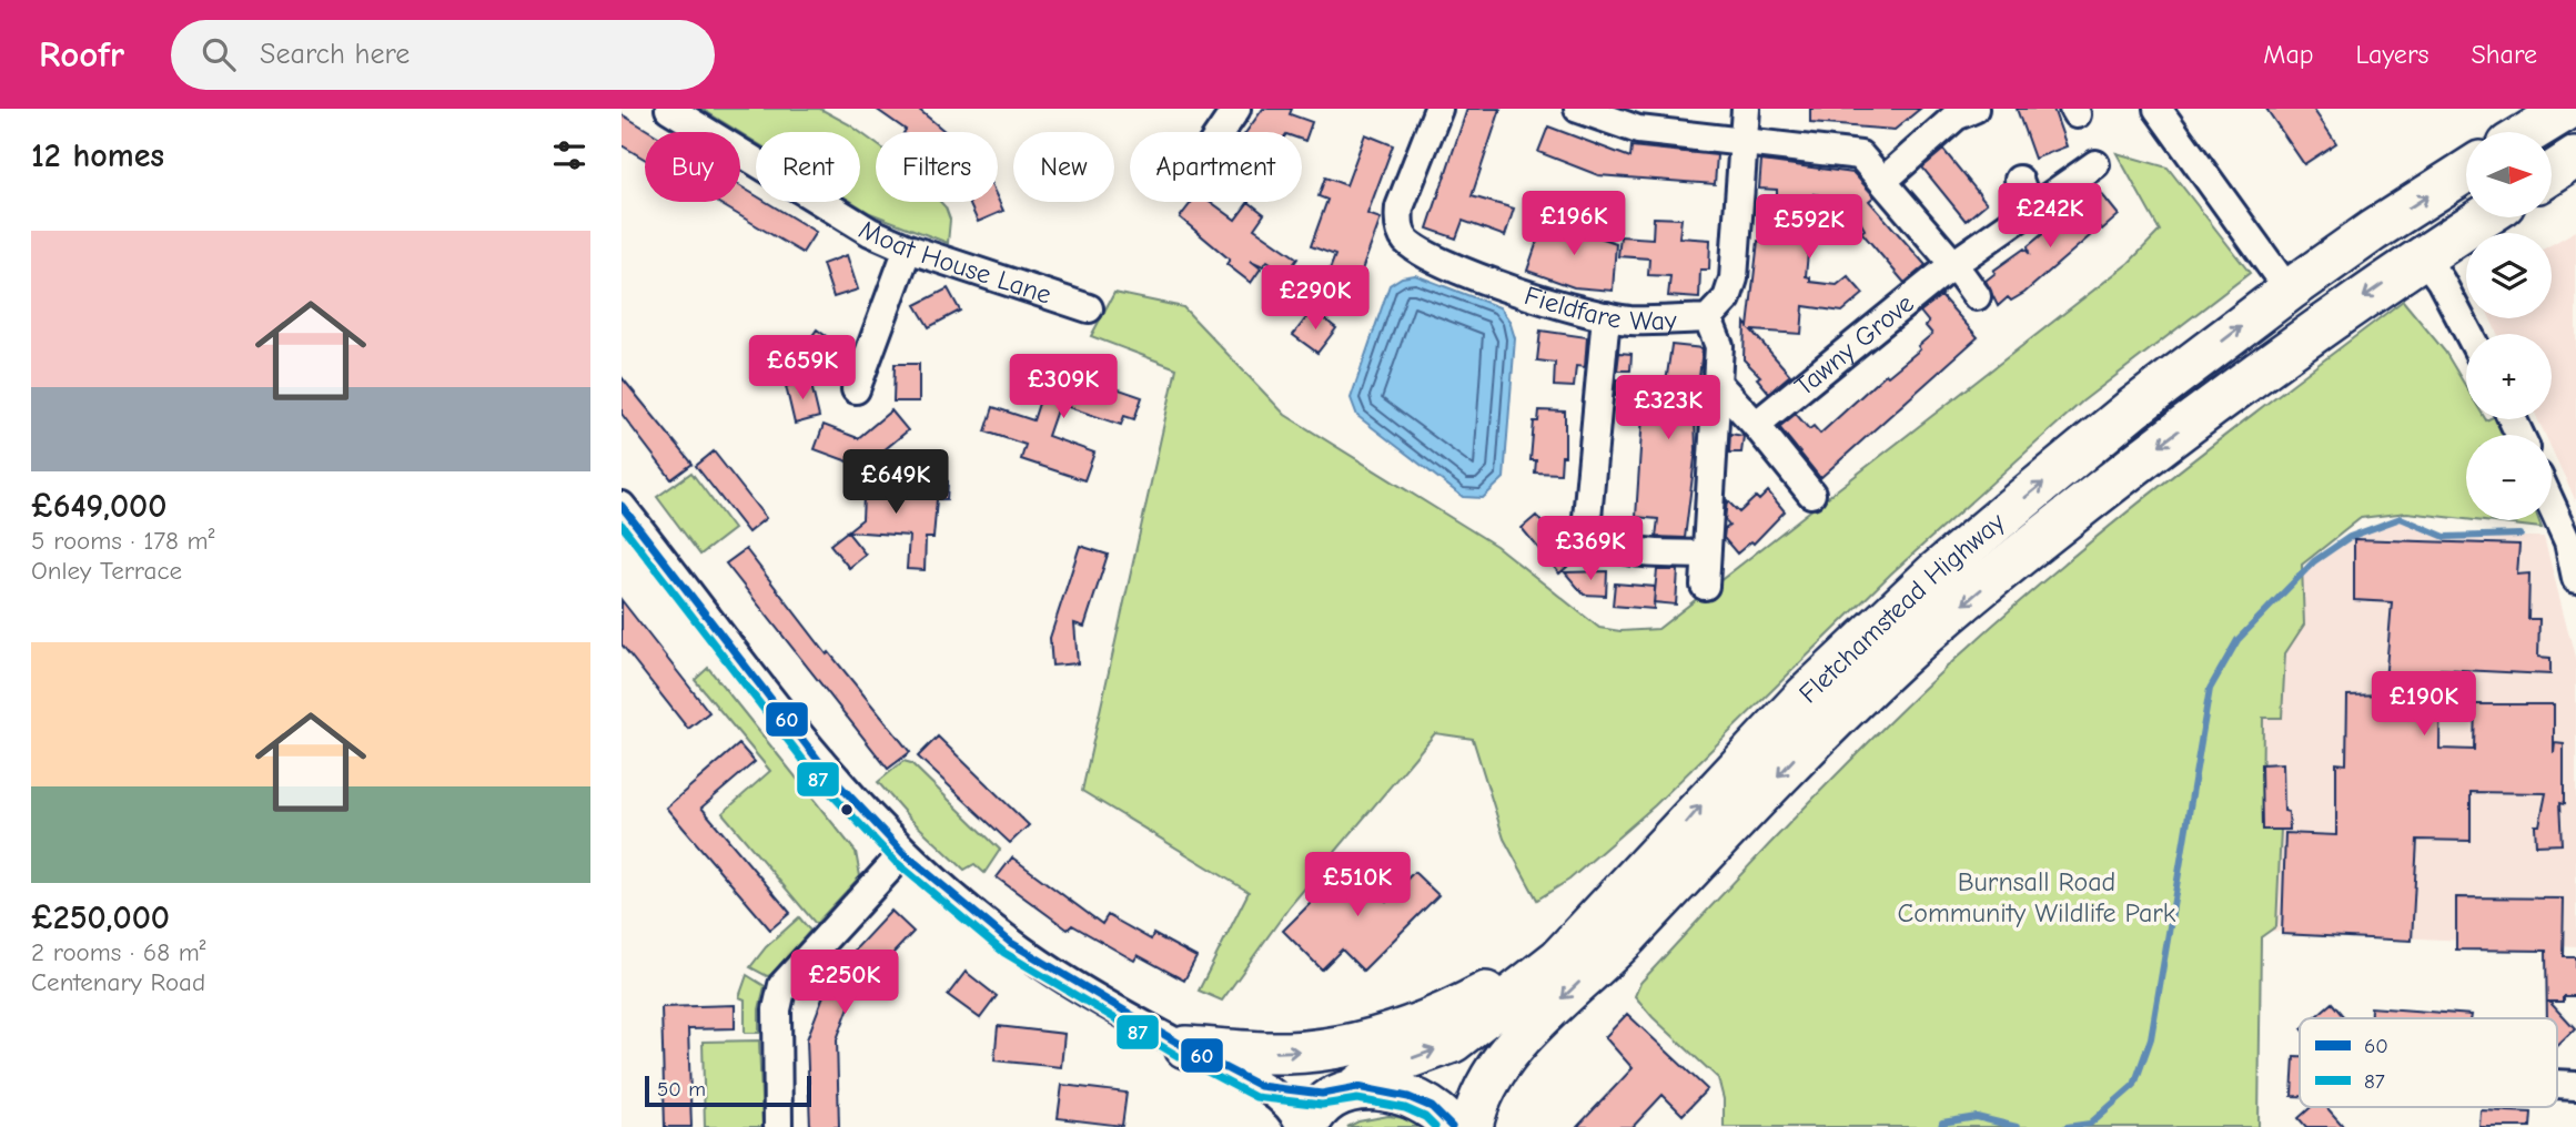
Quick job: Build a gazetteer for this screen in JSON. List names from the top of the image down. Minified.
{"streets":{"highway":["Fletchamstead Highway"],"street":["Moat House Lane","Fieldfare Way","Tawny Grove"]},"parks":["Burnsall Road Community Wildlife Park"],"lines":["transit line 60","transit line 87"],"legend":["60","87"],"scale_bar":"50 m","north":"right","page":{"header":"Roofr","search":"Search here","nav":["Map","Layers","Share"],"heading":"12 homes","map_buttons":["+","−"],"chip":["Buy","Rent","Filters","New","Apartment"],"price":["£242K","£196K","£592K","£290K","£659K","£309K","£323K","£649K","£369K","£190K","£510K","£250K"],"list":[{"name":"£649,000","note":"5 rooms · 178 m² · Onley Terrace"},{"name":"£250,000","note":"2 rooms · 68 m² · Centenary Road"}],"scale":"50 m"}}
